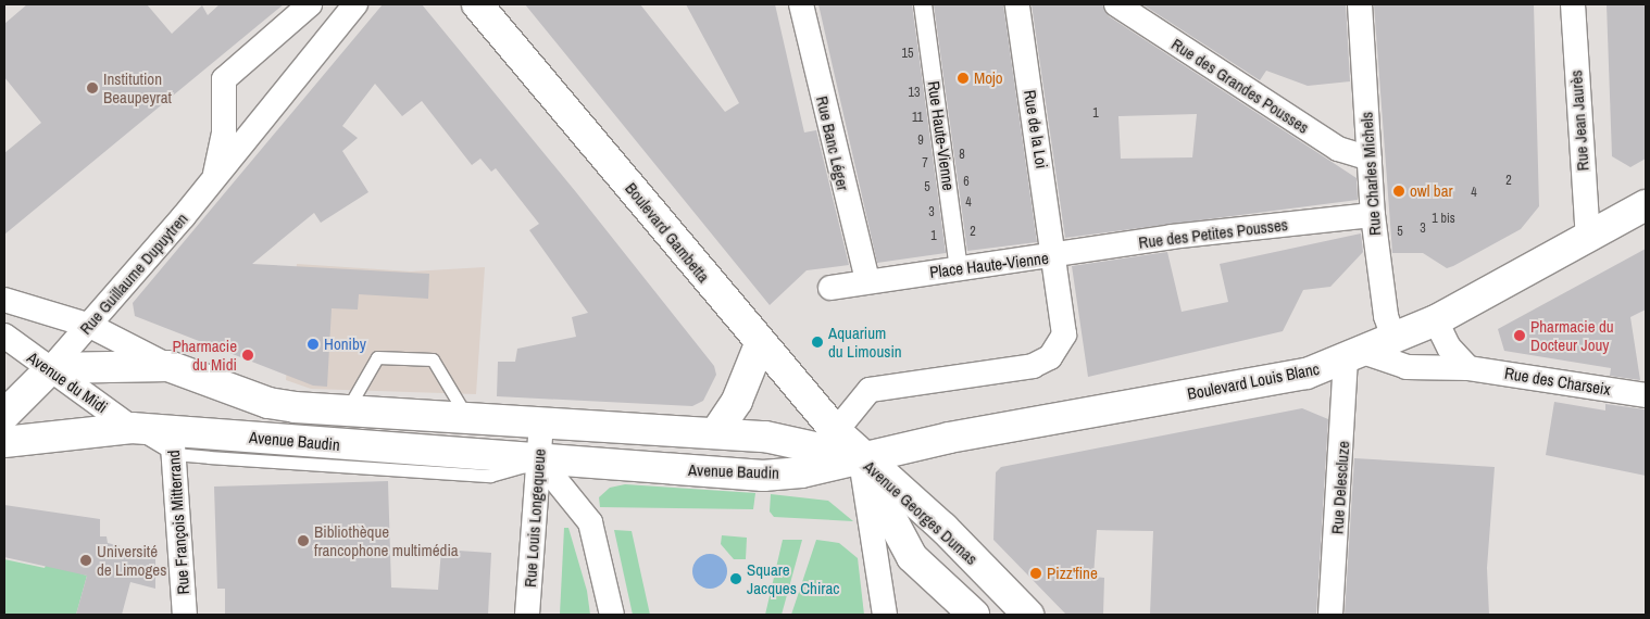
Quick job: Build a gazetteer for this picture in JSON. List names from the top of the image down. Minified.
{"streets":{"main road":["Boulevard Gambetta","Boulevard Louis Blanc","Avenue Baudin","Avenue Georges Dumas"],"street":["Rue des Grandes Pousses","Rue Jean Jaurès","Rue de la Loi","Rue Haute-Vienne","Rue Banc Léger","Rue Charles Michels","Rue des Petites Pousses","Place Haute-Vienne","Rue Guillaume Dupuytren","Rue des Charseix","Avenue du Midi","Rue Delescluze","Rue Louis Longequeue","Rue François Mitterrand"]},"crossings":[["Rue des Grandes Pousses","Rue Charles Michels"],["Rue Jean Jaurès","Boulevard Louis Blanc"],["Rue de la Loi","Rue des Petites Pousses"],["Rue de la Loi","Place Haute-Vienne"],["Rue Haute-Vienne","Place Haute-Vienne"],["Rue Banc Léger","Place Haute-Vienne"],["Rue Charles Michels","Rue des Petites Pousses"],["Rue Charles Michels","Boulevard Louis Blanc"],["Boulevard Gambetta","Place Haute-Vienne"],["Boulevard Gambetta","Boulevard Louis Blanc"],["Boulevard Gambetta","Avenue Baudin"],["Boulevard Gambetta","Avenue Georges Dumas"],["Rue des Petites Pousses","Place Haute-Vienne"],["Rue Guillaume Dupuytren","Avenue du Midi"],["Rue Guillaume Dupuytren","Avenue Baudin"],["Boulevard Louis Blanc","Rue des Charseix"],["Boulevard Louis Blanc","Avenue Baudin"],["Boulevard Louis Blanc","Rue Delescluze"],["Boulevard Louis Blanc","Avenue Georges Dumas"],["Rue des Charseix","Rue Delescluze"],["Avenue du Midi","Avenue Baudin"],["Avenue Baudin","Avenue Georges Dumas"],["Avenue Baudin","Rue Louis Longequeue"],["Avenue Baudin","Rue François Mitterrand"]],"places":["Mojo","Institution Beaupeyrat","owl bar","Pharmacie du Docteur Jouy","Aquarium du Limousin","Honiby","Pharmacie du Midi","Bibliothèque francophone multimédia","Université de Limoges","Pizz'fine","Square Jacques Chirac"],"house_numbers":["15","13","1","11","9","8","7","2","6","5","4","4","3","1 bis","3","2","5","1"]}
